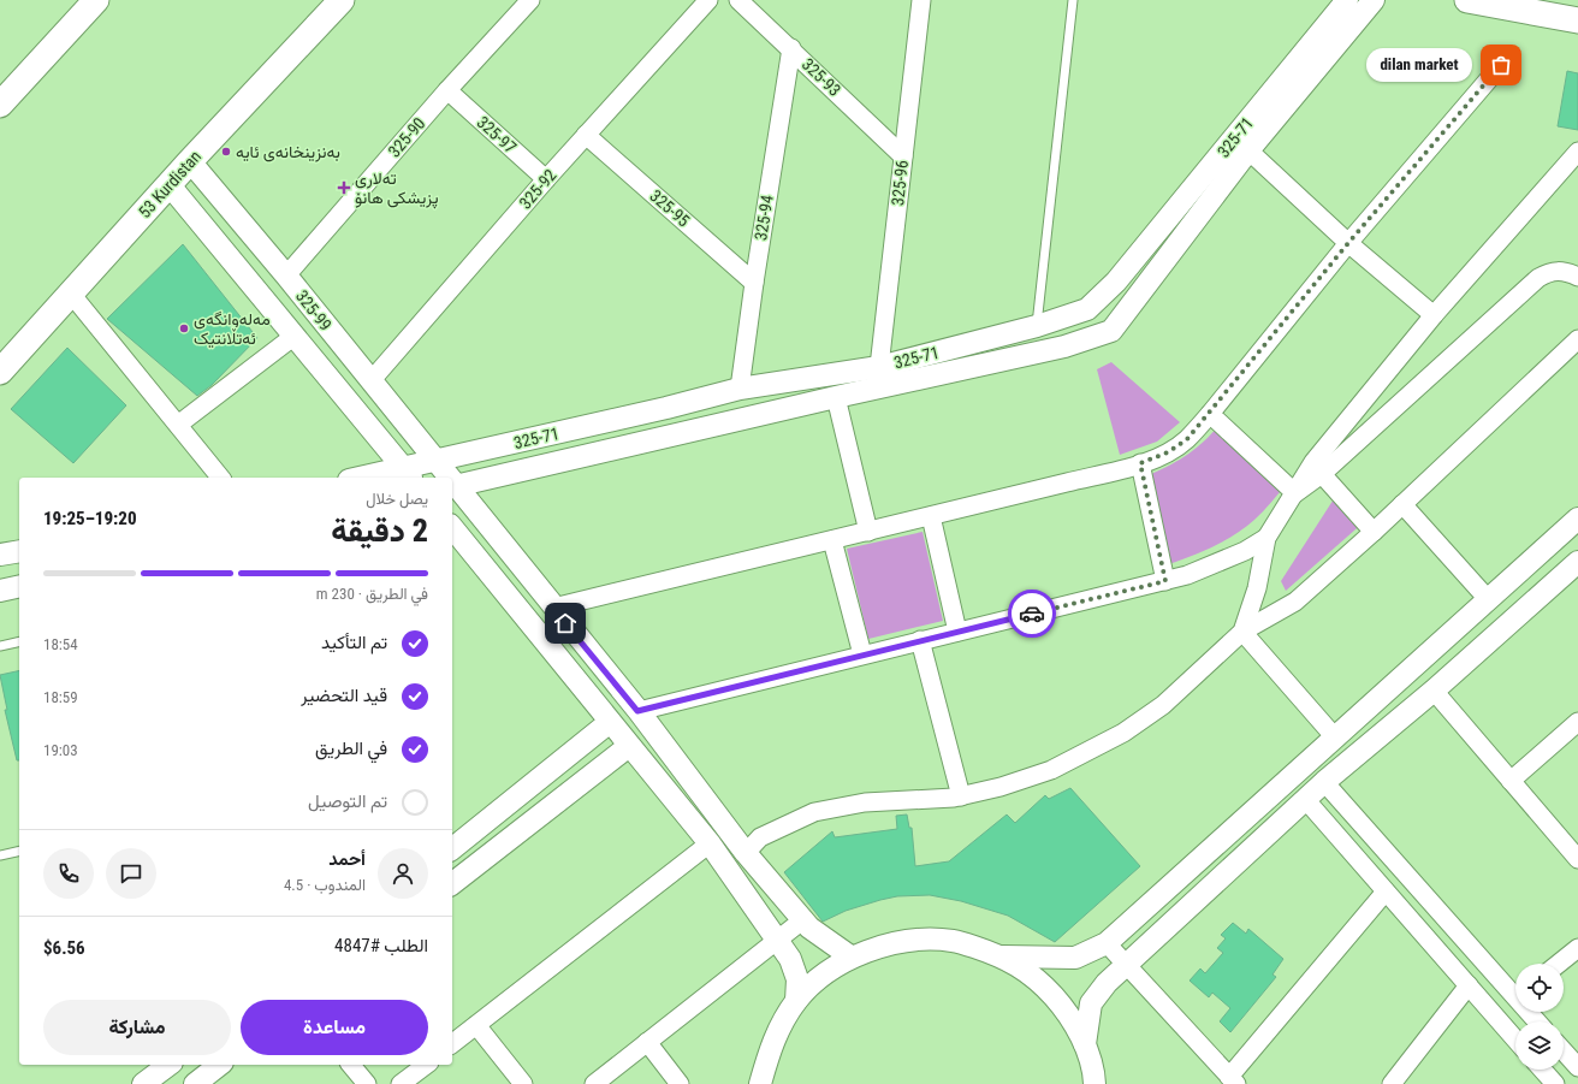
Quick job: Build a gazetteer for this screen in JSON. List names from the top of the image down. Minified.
{"streets":{"main road":["53 Kurdistan"],"street":["325-93","325-97","325-90","325-71","325-96","325-92","325-95","325-94","325-99"]},"crossings":[["325-93","325-96"],["325-93","325-94"],["325-97","325-90"],["325-97","325-92"],["325-90","325-99"],["325-71","325-96"],["325-71","325-94"],["325-71","325-99"],["53 Kurdistan","325-99"],["325-92","325-95"],["325-92","325-99"],["325-95","325-94"]],"places":{"other":["dilan market","بەنزینخانەی ئایە","مەلەوانگەی ئەتڵانتیک"],"health":["تەلاری پزیشکی هانۆ"]},"page":{"bubble":"dilan market","heading":["2 دقيقة","يصل خلال","19:20–19:25"],"panel":["أحمد","المندوب · 4.5","الطلب #4847","$6.56"],"bar":"في الطريق · 230 m","list":[["تم التأكيد","18:54"],["قيد التحضير","18:59"],["في الطريق","19:03"],"تم التوصيل"],"buttons":["مساعدة","مشاركة"]}}
